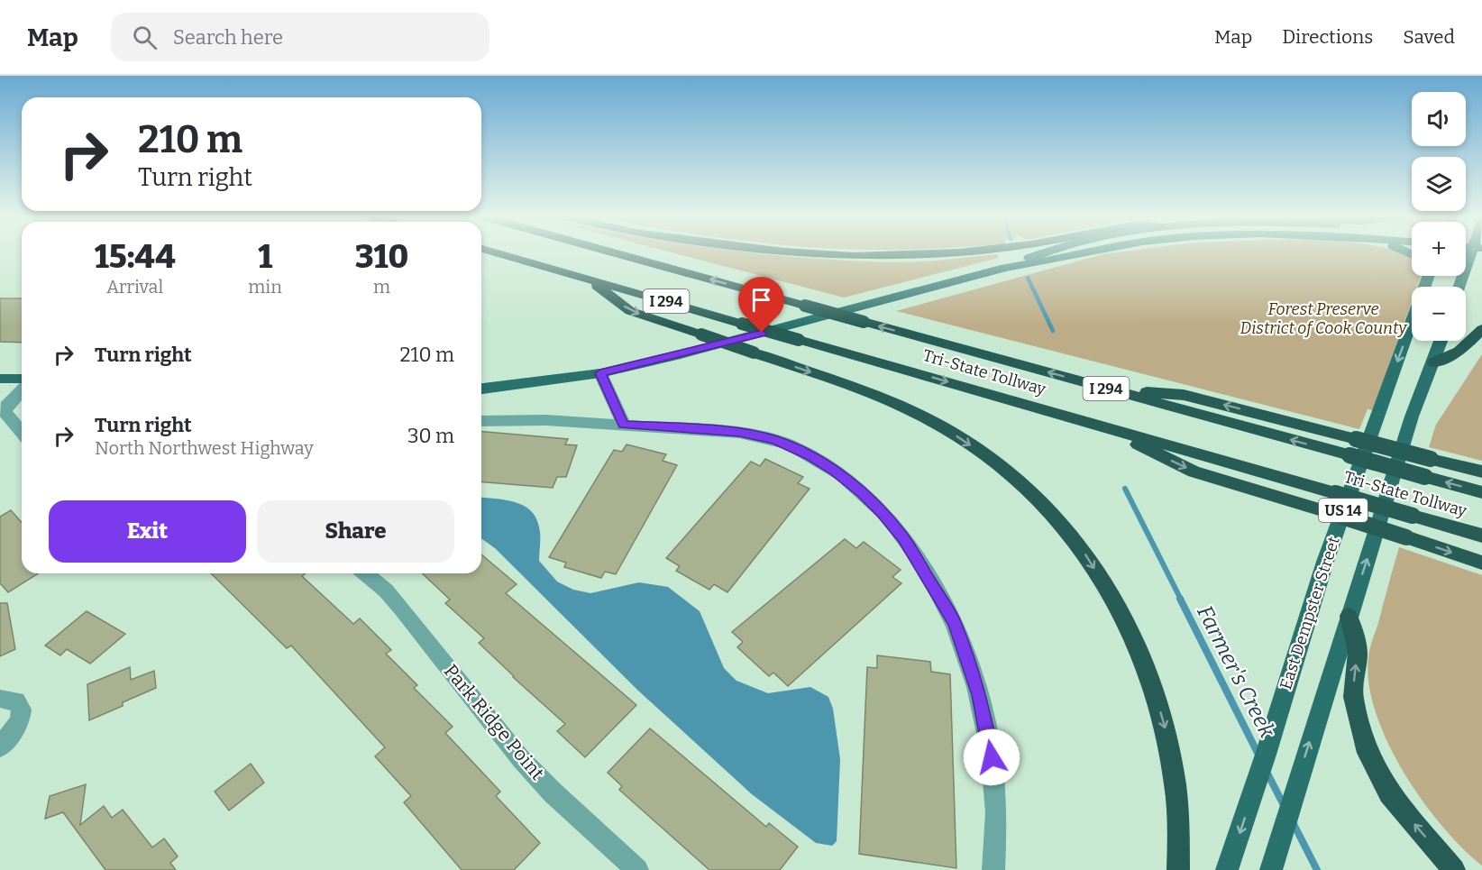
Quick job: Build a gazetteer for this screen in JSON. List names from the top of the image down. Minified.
{"streets":{"highway":["I 294","Tri-State Tollway"],"main road":["US 14","East Dempster Street"],"street":["Park Ridge Point"]},"water":["Farmer's Creek"],"parks":["Forest Preserve District of Cook County"],"page":{"header":"Map","search":"Search here","nav":["Map","Directions","Saved"],"map_buttons":["+","−"],"turn":["210 m","Turn right"],"eta":["15:44","Arrival","1","min","310","m"],"list":[{"name":"Turn right","value":"210 m"},{"name":"Turn right","note":"North Northwest Highway","value":"30 m"}],"buttons":["Exit","Share"]}}
